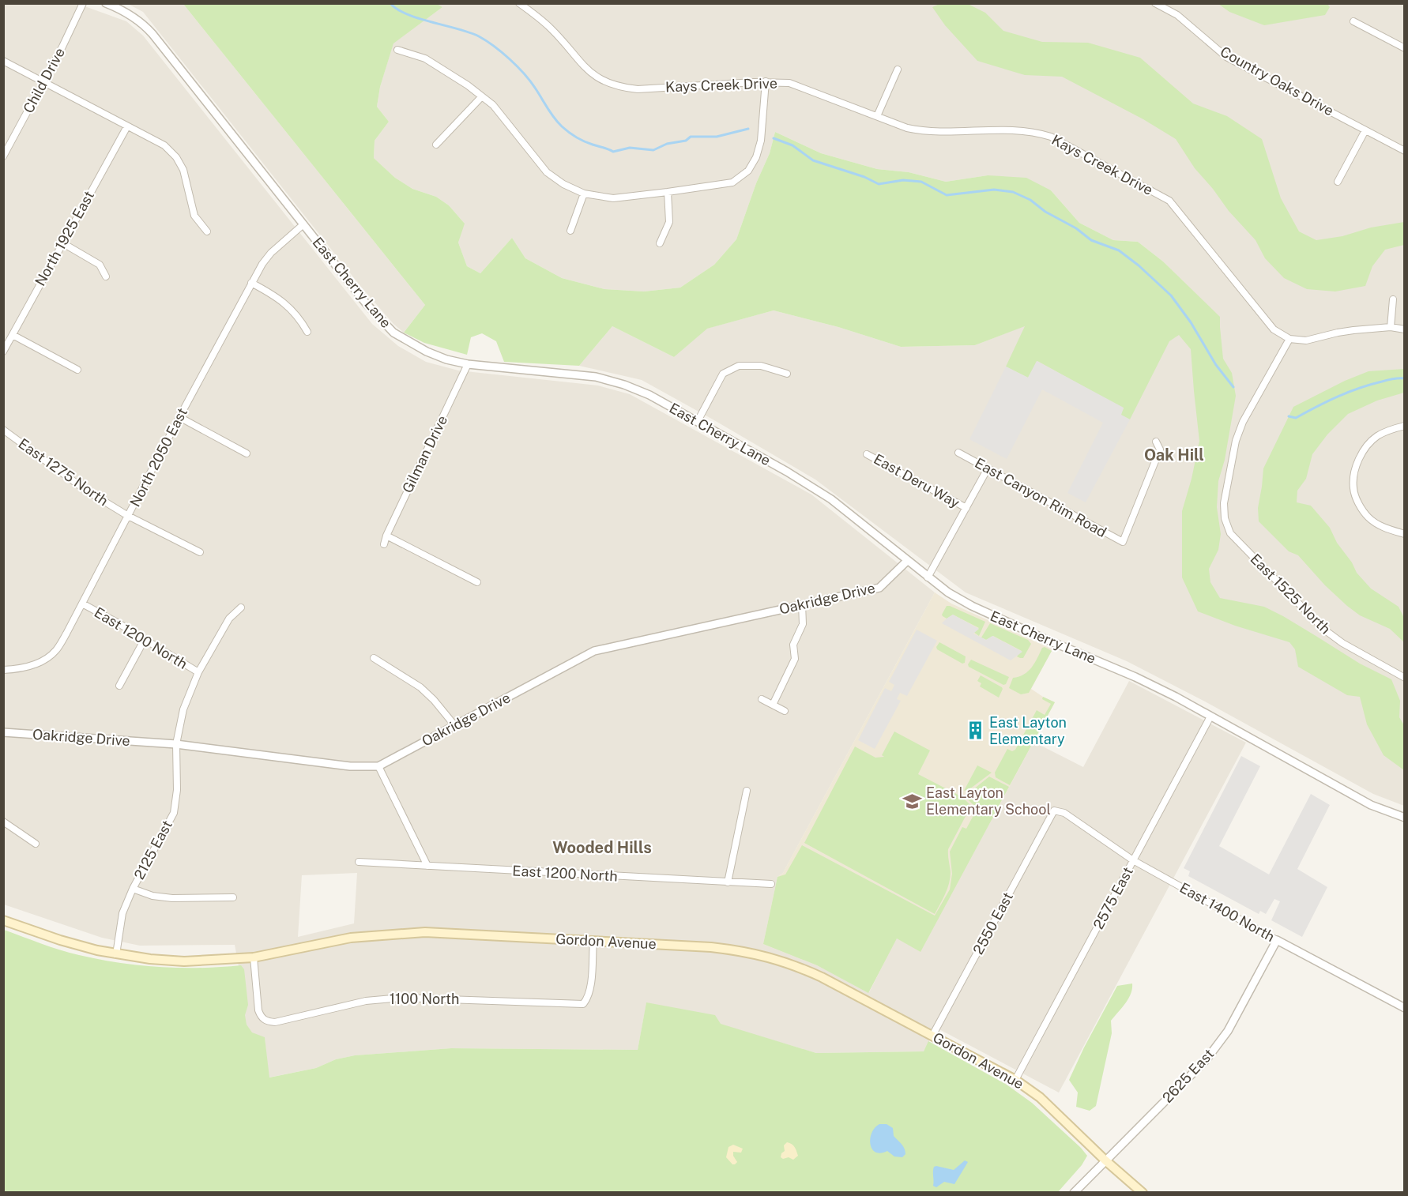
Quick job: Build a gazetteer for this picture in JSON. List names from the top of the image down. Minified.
{"streets":{"main road":["Gordon Avenue"],"street":["Child Drive","Country Oaks Drive","Kays Creek Drive","North 1925 East","East Cherry Lane","Gilman Drive","North 2050 East","East 1275 North","East Deru Way","East Canyon Rim Road","East 1525 North","Oakridge Drive","East 1200 North","2125 East","2575 East","East 1400 North","2550 East","1100 North","2625 East"]},"crossings":[["Kays Creek Drive","East 1525 North"],["East Cherry Lane","Gilman Drive"],["East Cherry Lane","North 2050 East"],["East Cherry Lane","Oakridge Drive"],["East Cherry Lane","2575 East"],["North 2050 East","East 1275 North"],["North 2050 East","East 1200 North"],["Oakridge Drive","2125 East"],["East 1200 North","2125 East"],["2125 East","Gordon Avenue"],["2575 East","East 1400 North"],["2575 East","Gordon Avenue"],["East 1400 North","2550 East"],["East 1400 North","2625 East"],["2550 East","Gordon Avenue"],["Gordon Avenue","1100 North"],["Gordon Avenue","2625 East"]],"districts":["Oak Hill","Wooded Hills"],"places":{"building":["East Layton Elementary"],"school or university":["East Layton Elementary School"]}}
